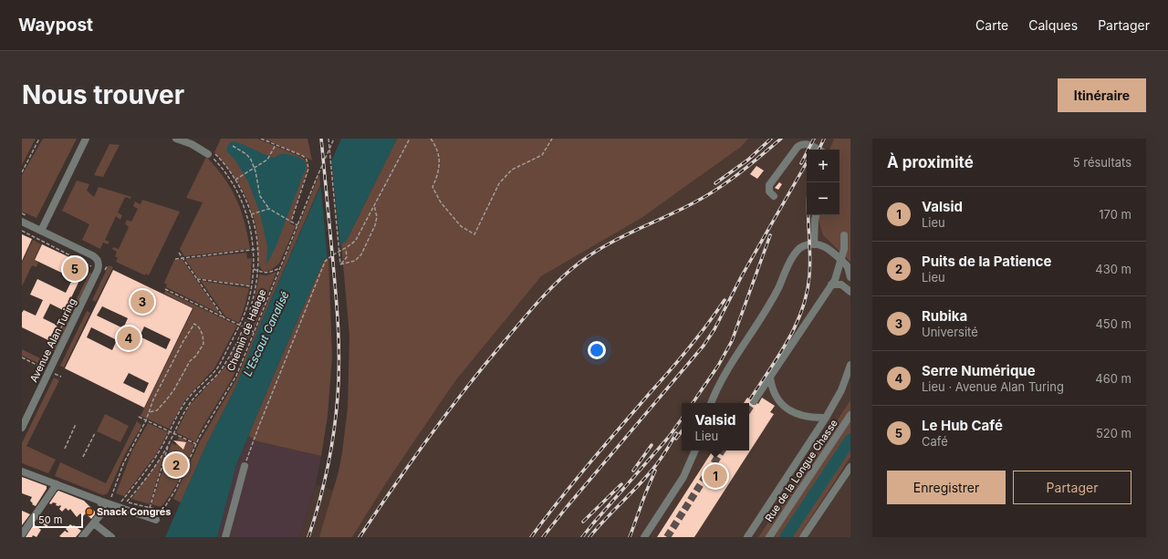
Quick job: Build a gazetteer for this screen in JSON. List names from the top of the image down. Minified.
{"streets":{"street":["Avenue Alan Turing","Rue de la Longue Chasse"],"path":["Chemin de Halage"]},"water":["L'Escaut Canalisé"],"places":["Snack Congrés"],"scale_bar":"50 m","page":{"header":"Waypost","nav":["Carte","Calques","Partager"],"buttons":["Itinéraire",["Enregistrer","Partager"]],"title":"Nous trouver","heading":["À proximité","5 résultats"],"map_buttons":["+","−"],"list":[{"mark":"1","name":"Valsid","note":"Lieu","value":"170 m"},{"mark":"2","name":"Puits de la Patience","note":"Lieu","value":"430 m"},{"mark":"3","name":"Rubika","note":"Université","value":"450 m"},{"mark":"4","name":"Serre Numérique","note":"Lieu · Avenue Alan Turing","value":"460 m"},{"mark":"5","name":"Le Hub Café","note":"Café","value":"520 m"}],"pins":["5","3","4","2","1"],"popup":["Valsid","Lieu"],"scale":"50 m"}}
